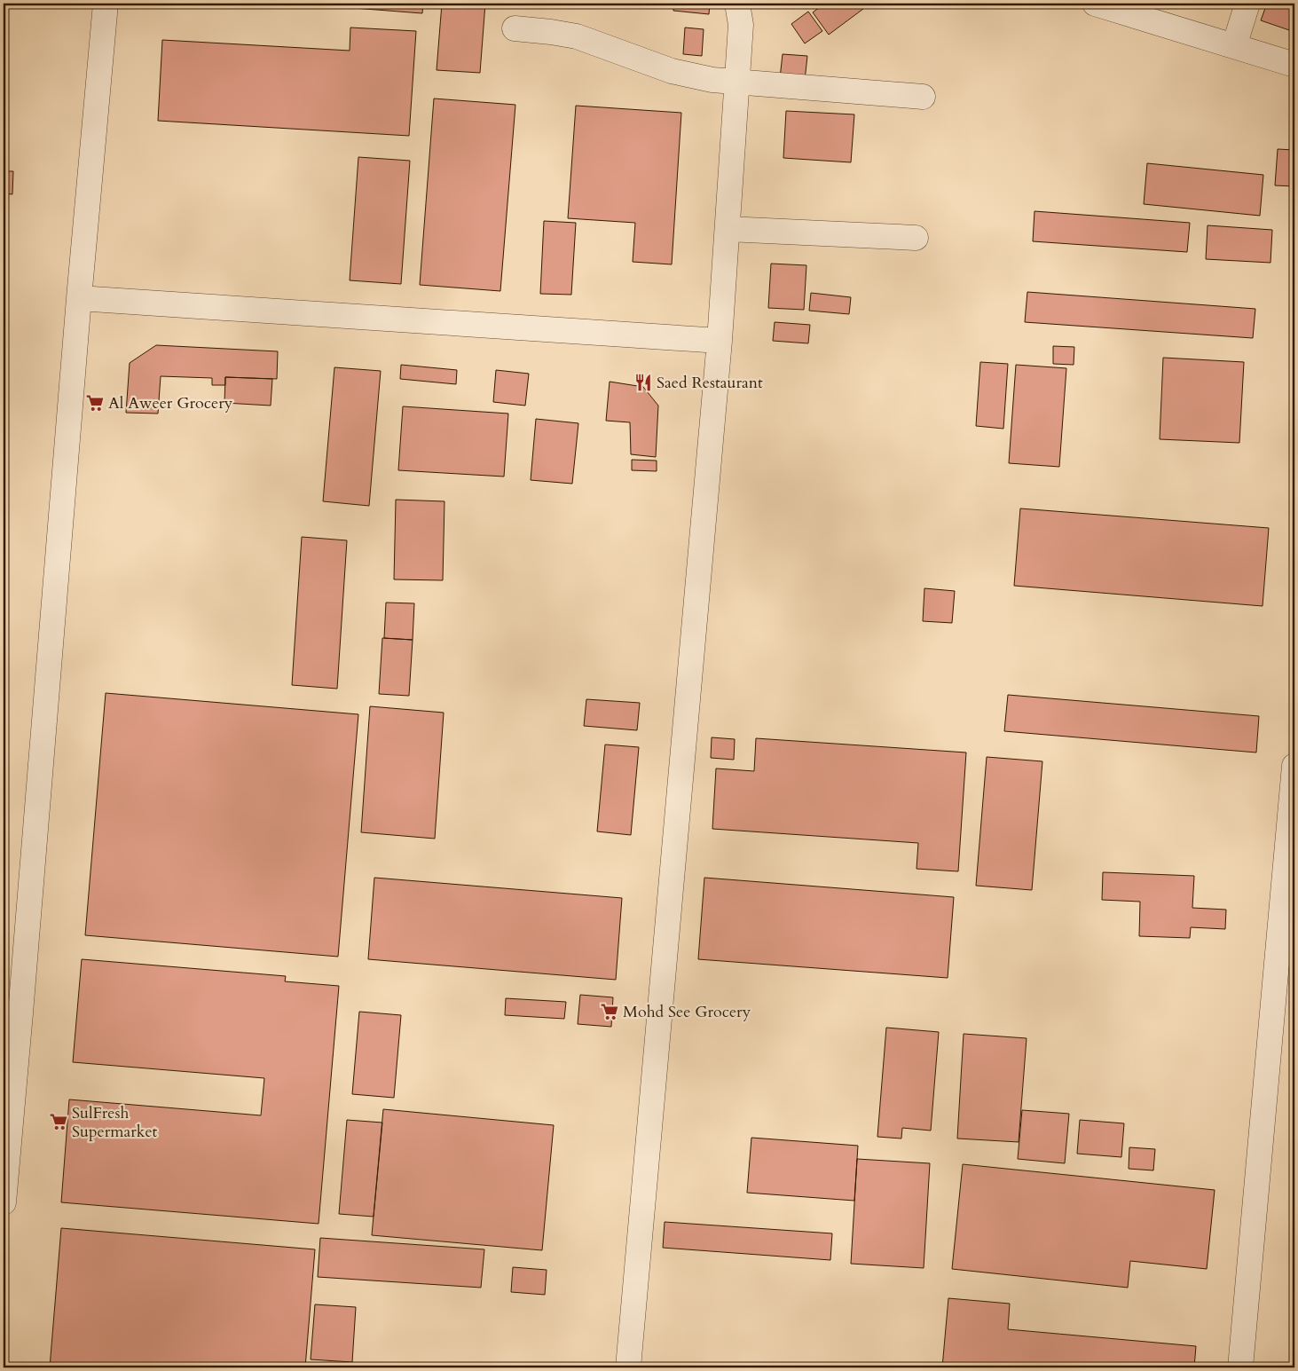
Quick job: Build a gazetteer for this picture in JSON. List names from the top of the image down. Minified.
{"places":{"restaurant":["Saed Restaurant"],"supermarket":["Al Aweer Grocery","Mohd See Grocery","SulFresh Supermarket"]}}
